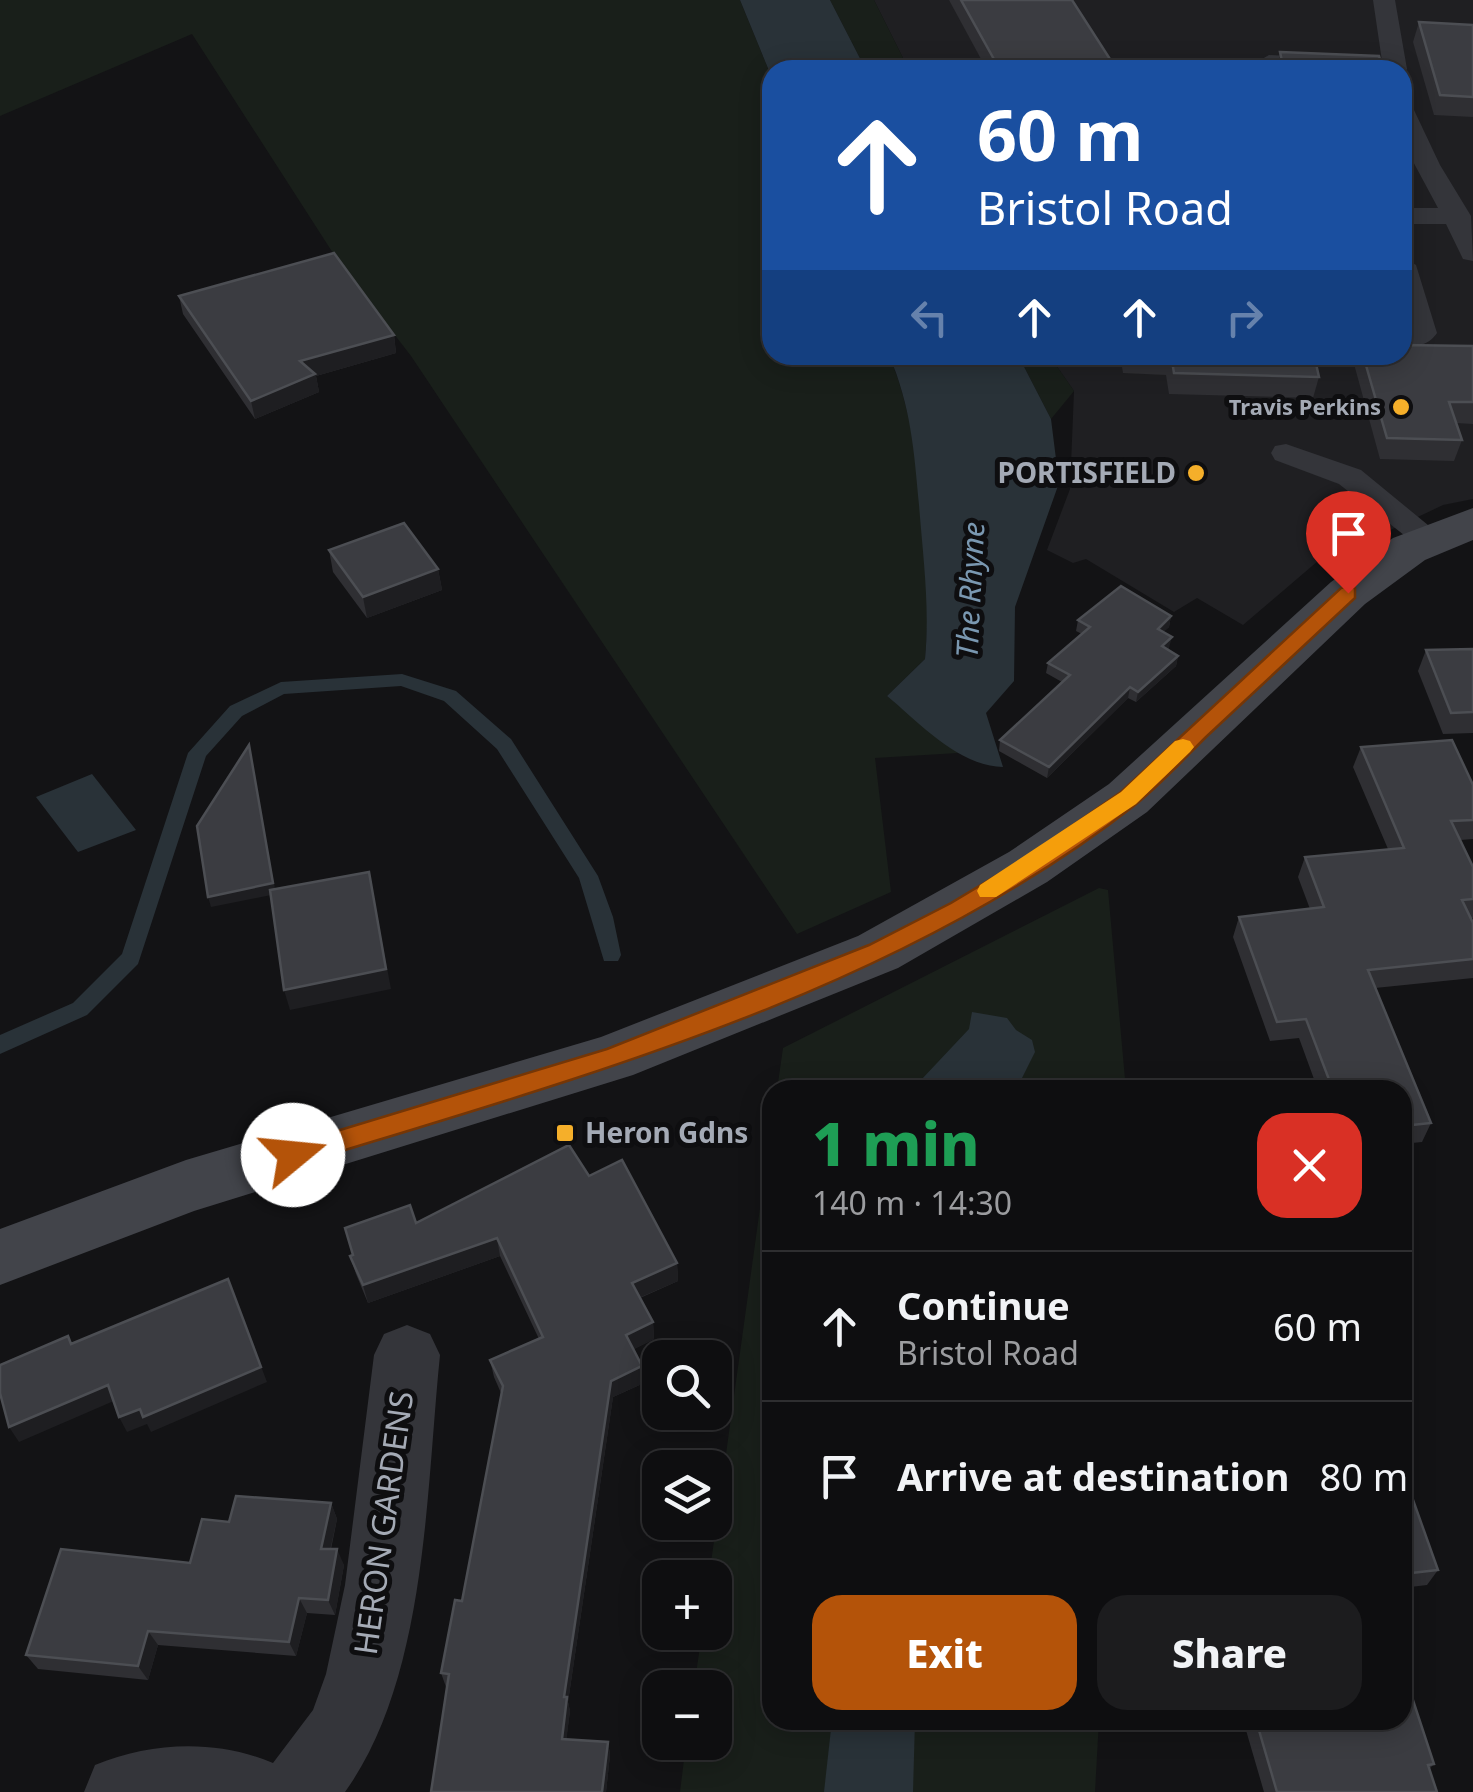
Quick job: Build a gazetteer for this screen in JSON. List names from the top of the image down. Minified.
{"streets":{"street":["HERON GARDENS"]},"water":["The Rhyne"],"places":{"other":["Travis Perkins","PORTISFIELD"],"transit":["Heron Gdns"]},"page":{"turn":["60 m","Bristol Road"],"heading":["1 min","140 m · 14:30"],"list":[{"name":"Continue","note":"Bristol Road","value":"60 m"},{"name":"Arrive at destination","value":"80 m"}],"map_buttons":["+","−"],"buttons":["Exit","Share"]}}
